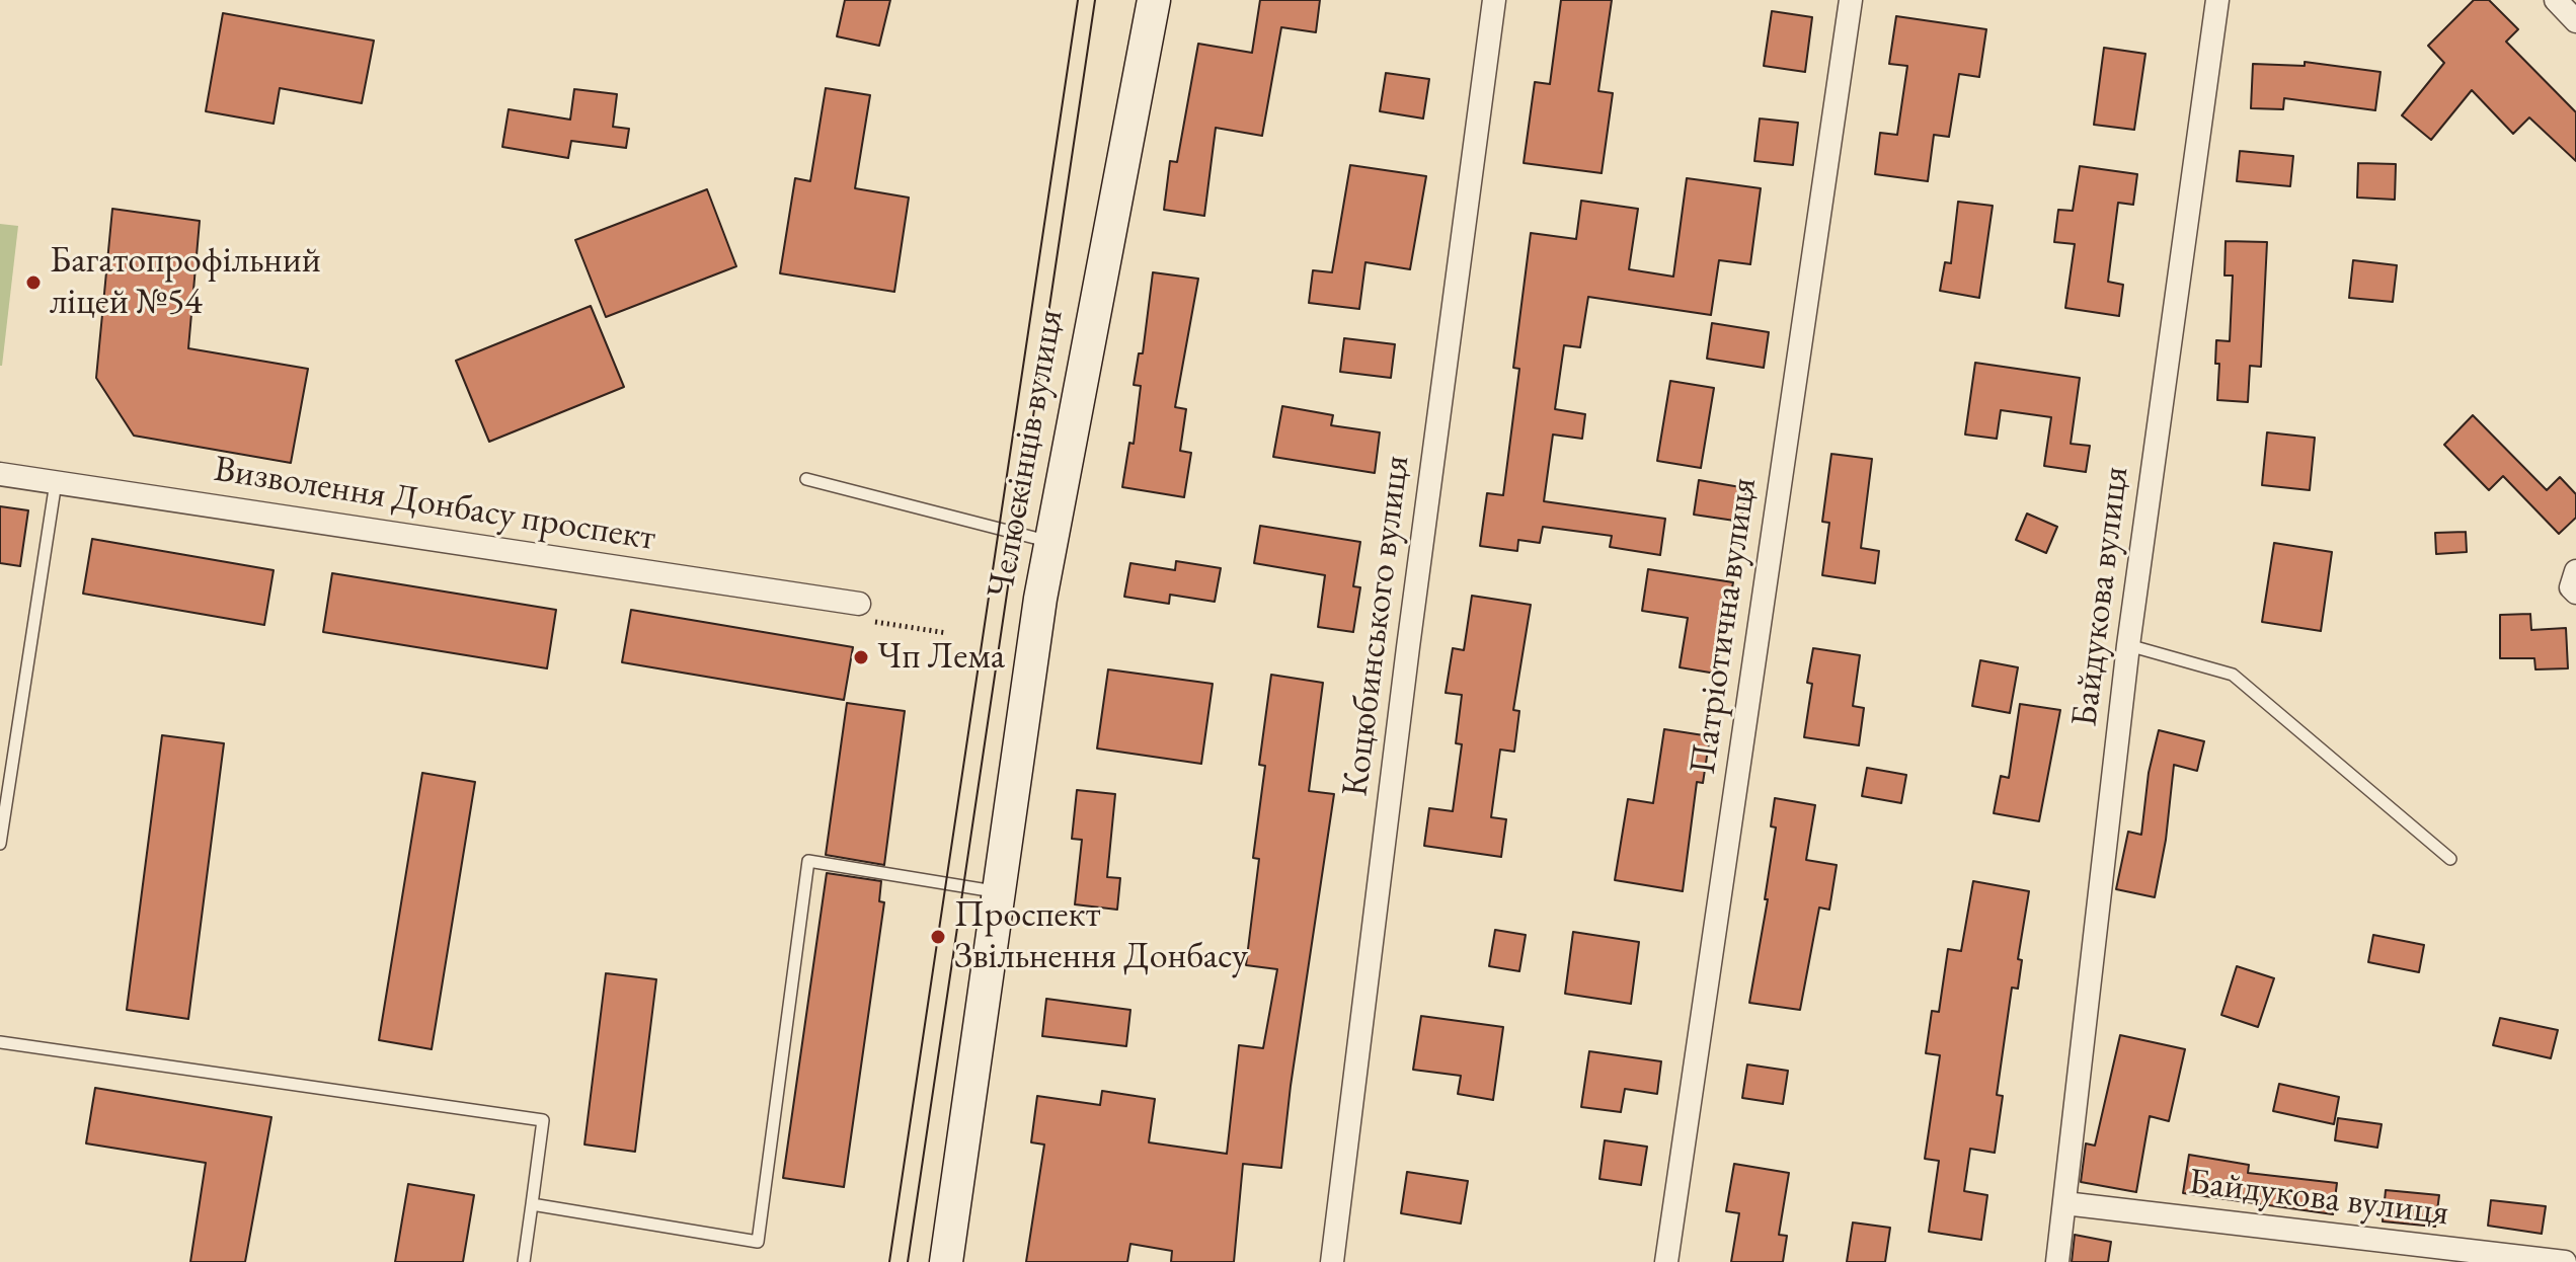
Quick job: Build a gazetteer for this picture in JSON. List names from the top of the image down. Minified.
{"streets":{"main road":["Челюскінців вулиця"],"street":["Визволення Донбасу проспект","Байдукова вулиця","Коцюбинського вулиця","Патріотична вулиця"]},"places":["Багатопрофільний ліцей №54","Чп Лема","Проспект Звільнення Донбасу"]}
